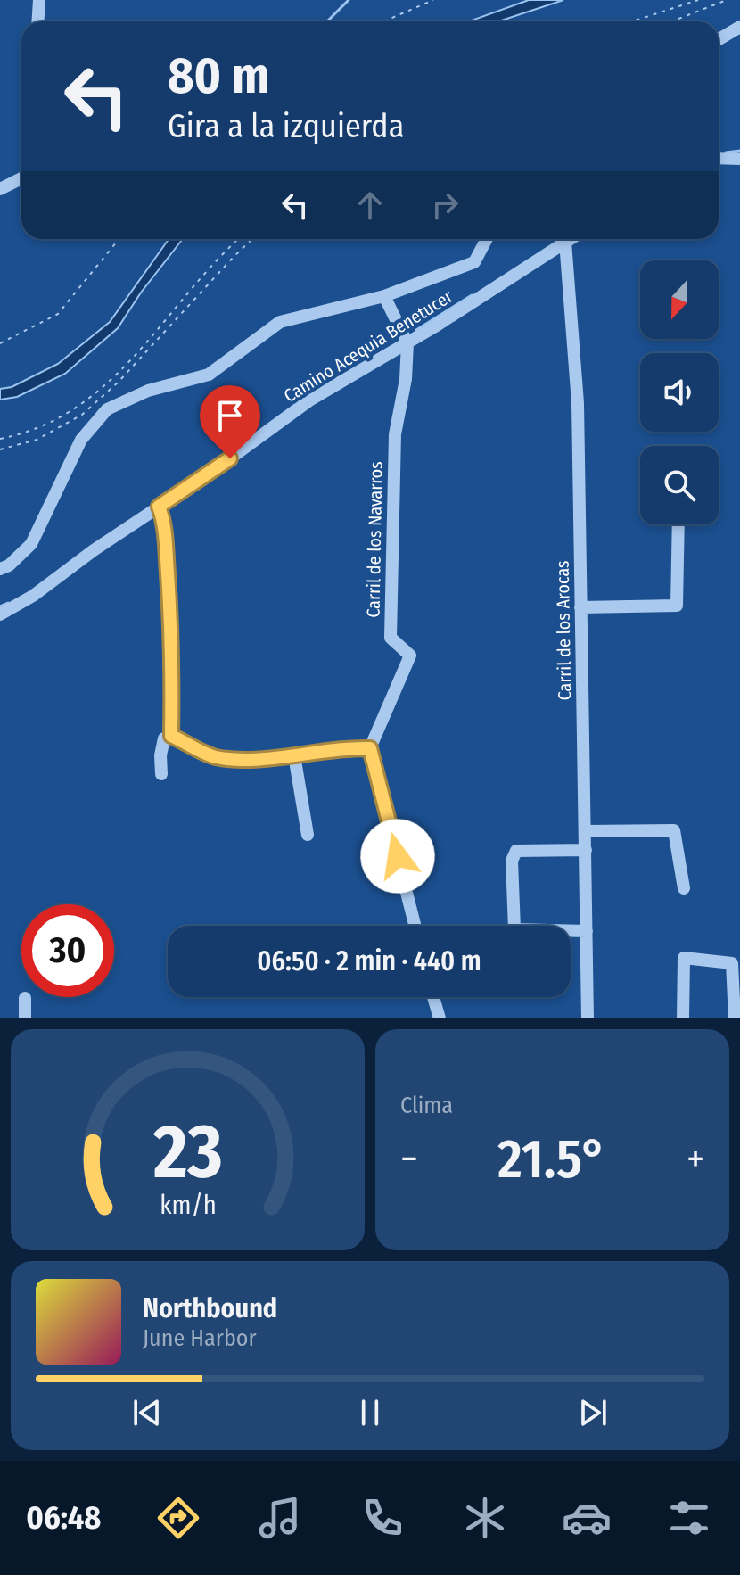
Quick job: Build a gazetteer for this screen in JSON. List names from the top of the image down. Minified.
{"streets":{"street":["Camino Acequia Benetucer","Carril de los Navarros","Carril de los Arocas"]},"crossings":[["Camino Acequia Benetucer","Carril de los Navarros"],["Camino Acequia Benetucer","Carril de los Arocas"]],"north":"bottom","page":{"turn":["80 m","Gira a la izquierda"],"limit":"30","trip":"06:50 · 2 min · 440 m","tile":"Clima","heat":["−","21.5°","+"],"song":["Northbound","June Harbor"],"tabs":"06:48","gauge":["23","km/h"]}}
